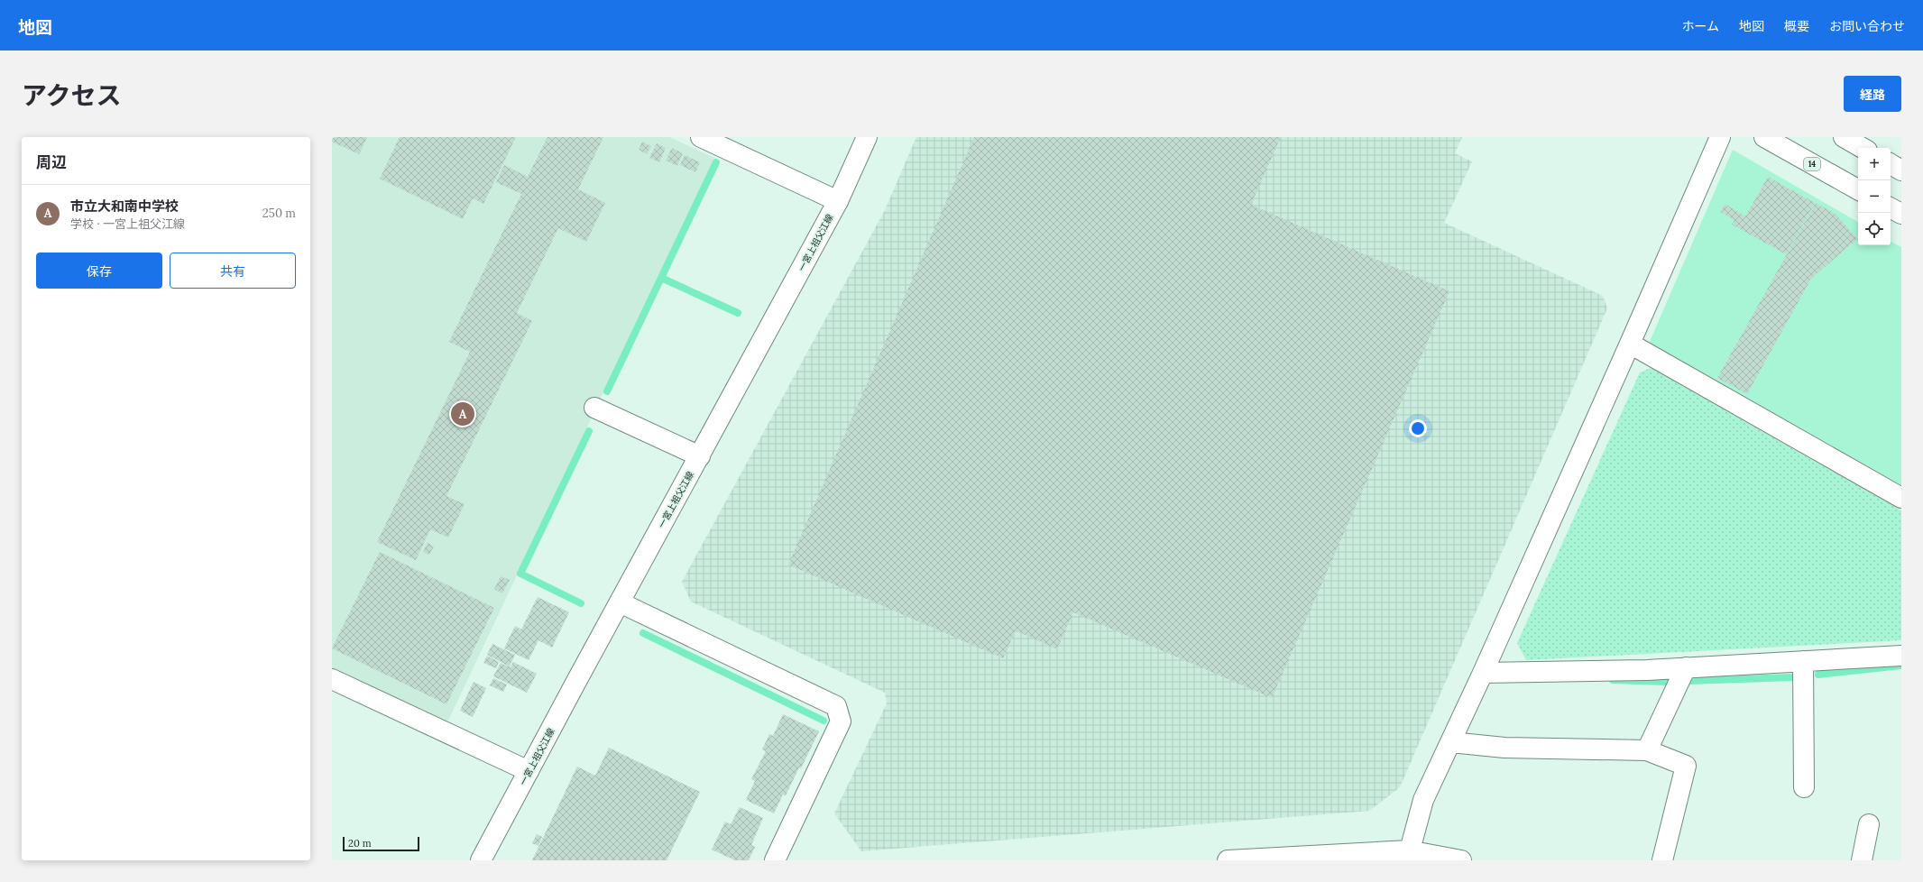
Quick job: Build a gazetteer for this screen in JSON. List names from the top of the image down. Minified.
{"streets":{"street":["14","一宮上祖父江線"]},"scale_bar":"20 m","page":{"header":"地図","nav":["ホーム","地図","概要","お問い合わせ"],"title":"アクセス","buttons":["経路",["保存","共有"]],"heading":"周辺","map_buttons":["+","−"],"list":[{"mark":"A","name":"市立大和南中学校","note":"学校 · 一宮上祖父江線","value":"250 m"}],"pins":"A","scale":"20 m"}}
